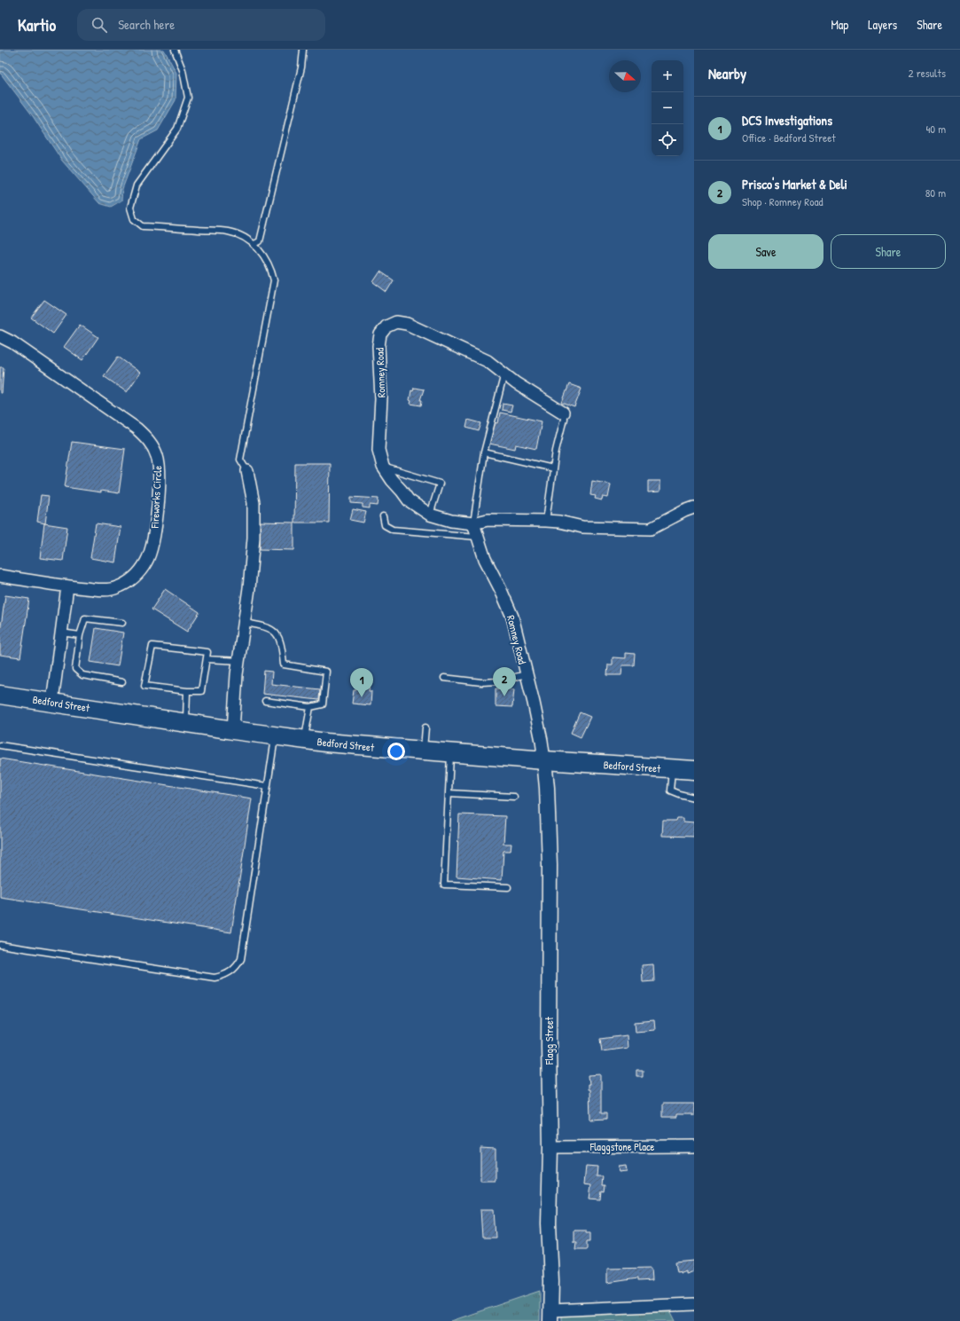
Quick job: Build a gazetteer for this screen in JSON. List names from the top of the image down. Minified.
{"streets":{"main road":["Bedford Street"],"street":["Romney Road","Fireworks Circle","Flagg Street","Flaggstone Place"]},"crossings":[["Romney Road","Bedford Street"],["Romney Road","Flagg Street"],["Bedford Street","Flagg Street"],["Flagg Street","Flaggstone Place"]],"north":"right","page":{"header":"Kartio","search":"Search here","nav":["Map","Layers","Share"],"heading":["Nearby","2 results"],"map_buttons":["+","−"],"list":[{"mark":"1","name":"DCS Investigations","note":"Office · Bedford Street","value":"40 m"},{"mark":"2","name":"Prisco's Market & Deli","note":"Shop · Romney Road","value":"80 m"}],"buttons":["Save","Share"],"pins":["2","1"]}}
